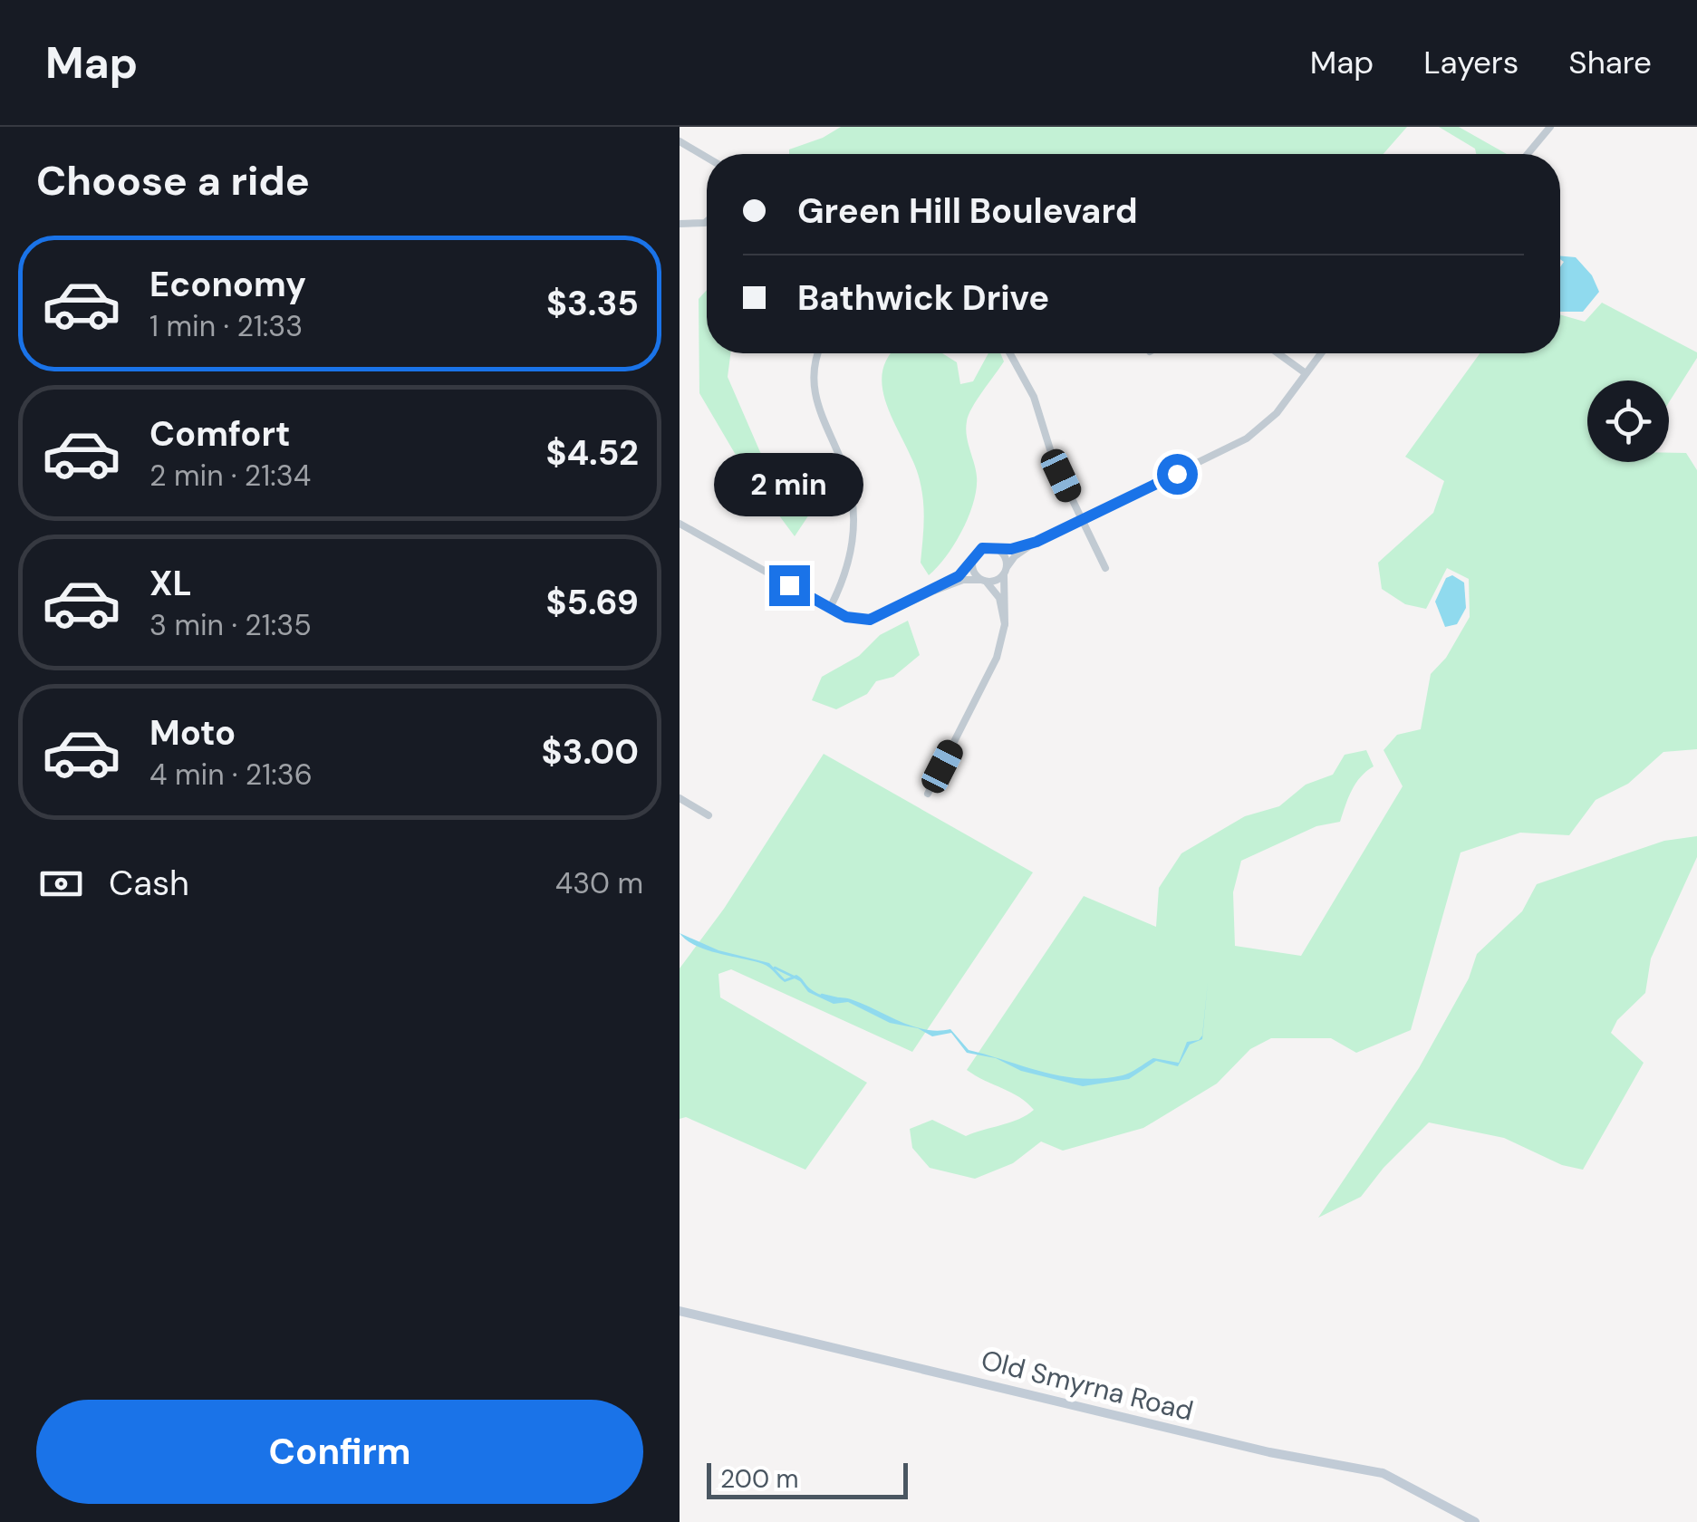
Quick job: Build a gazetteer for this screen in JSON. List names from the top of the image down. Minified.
{"streets":{"street":["Old Smyrna Road"]},"scale_bar":"200 m","page":{"header":"Map","nav":["Map","Layers","Share"],"heading":"Choose a ride","banner":["Green Hill Boulevard","Bathwick Drive"],"list":[{"name":"Economy","note":"1 min · 21:33","value":"$3.35"},{"name":"Comfort","note":"2 min · 21:34","value":"$4.52"},{"name":"XL","note":"3 min · 21:35","value":"$5.69"},{"name":"Moto","note":"4 min · 21:36","value":"$3.00"}],"bubble":"2 min","pay":["Cash","430 m"],"buttons":"Confirm","scale":"200 m"}}
